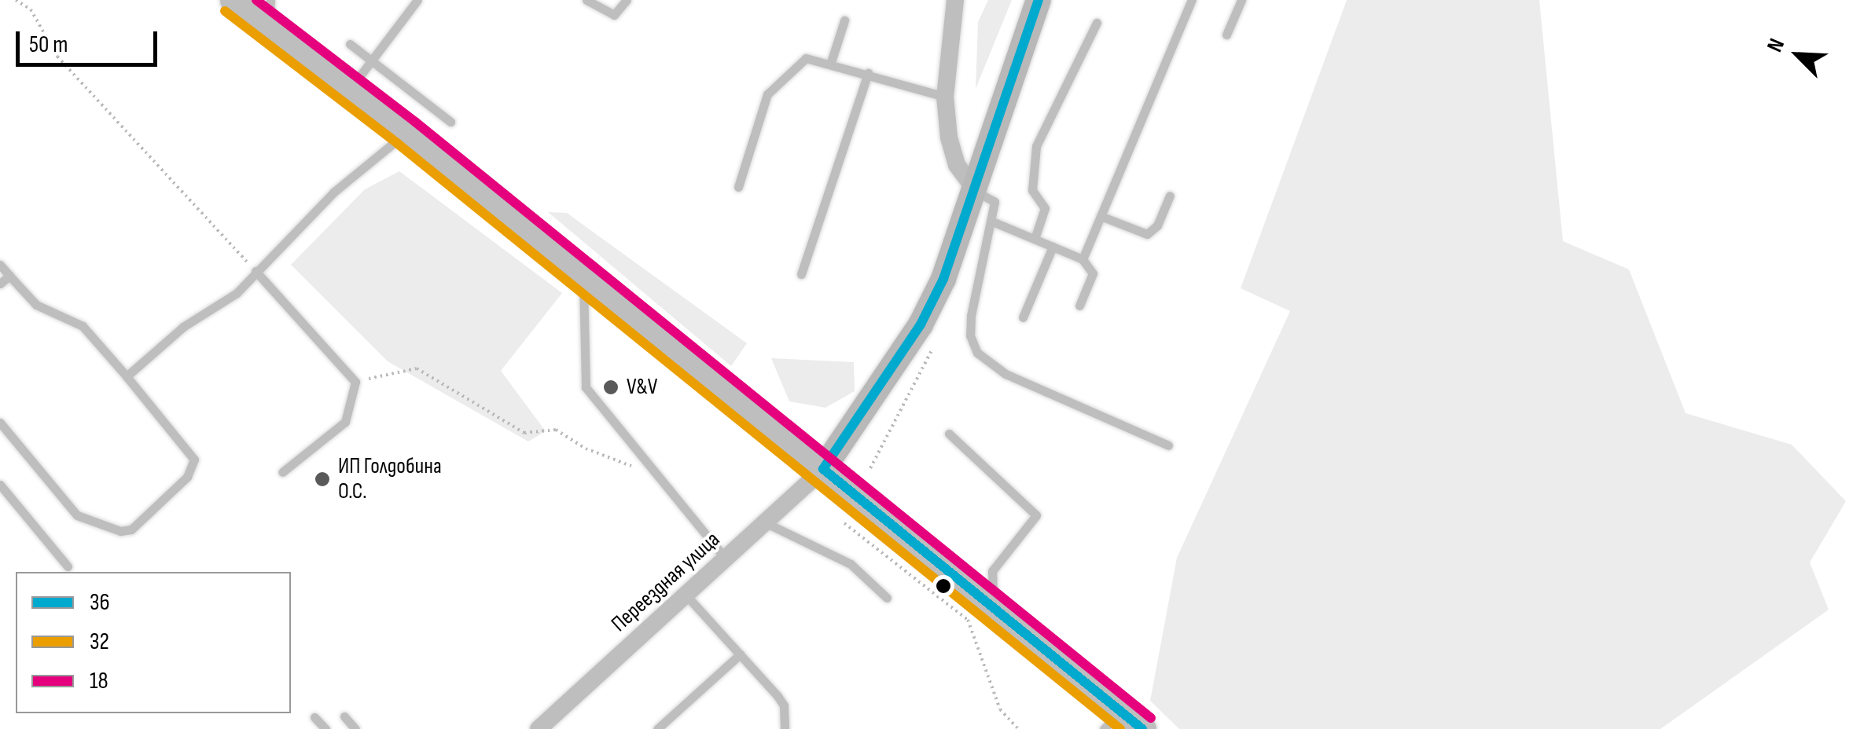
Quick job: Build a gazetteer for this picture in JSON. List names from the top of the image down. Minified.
{"streets":{"street":["Переездная улица"]},"places":["V&V","ИП Голдобина О.С."],"lines":["transit line 36","transit line 18","transit line 32"],"legend":["36","32","18"],"scale_bar":"50 m","north":"top left"}
